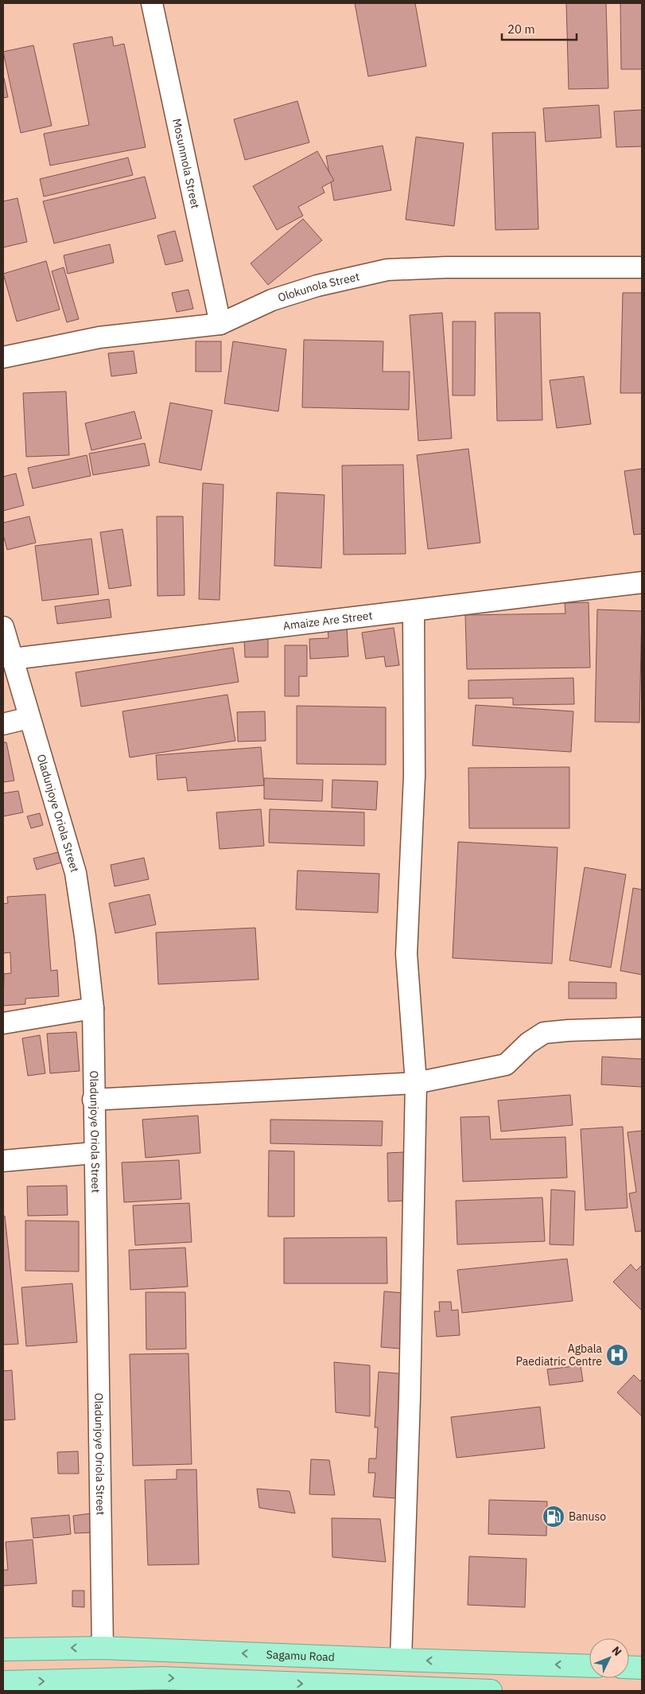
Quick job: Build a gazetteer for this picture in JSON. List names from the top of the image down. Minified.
{"streets":{"highway":["Sagamu Road"],"street":["Mosunmola Street","Olokunola Street","Amaize Are Street","Oladunjoye Oriola Street"]},"crossings":[["Mosunmola Street","Olokunola Street"],["Amaize Are Street","Oladunjoye Oriola Street"],["Oladunjoye Oriola Street","Sagamu Road"]],"places":{"hospital":["Agbala Paediatric Centre"],"fuel station":["Banuso"]},"scale_bar":"20 m","north":"top right"}
